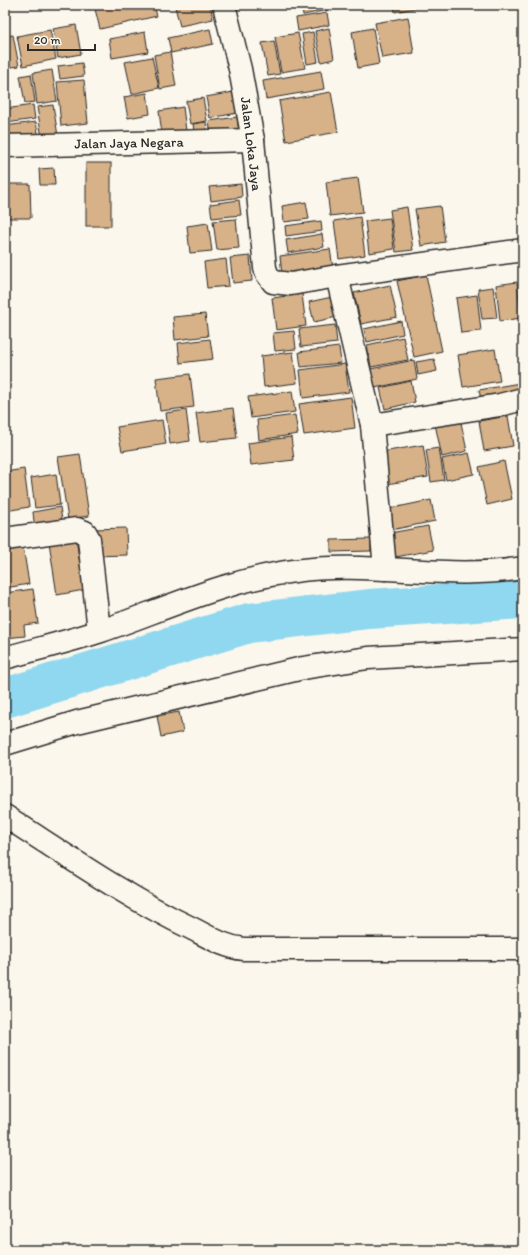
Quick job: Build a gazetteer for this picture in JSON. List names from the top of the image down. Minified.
{"streets":{"street":["Jalan Jaya Negara","Jalan Loka Jaya"]},"crossings":[["Jalan Jaya Negara","Jalan Loka Jaya"]],"scale_bar":"20 m"}
